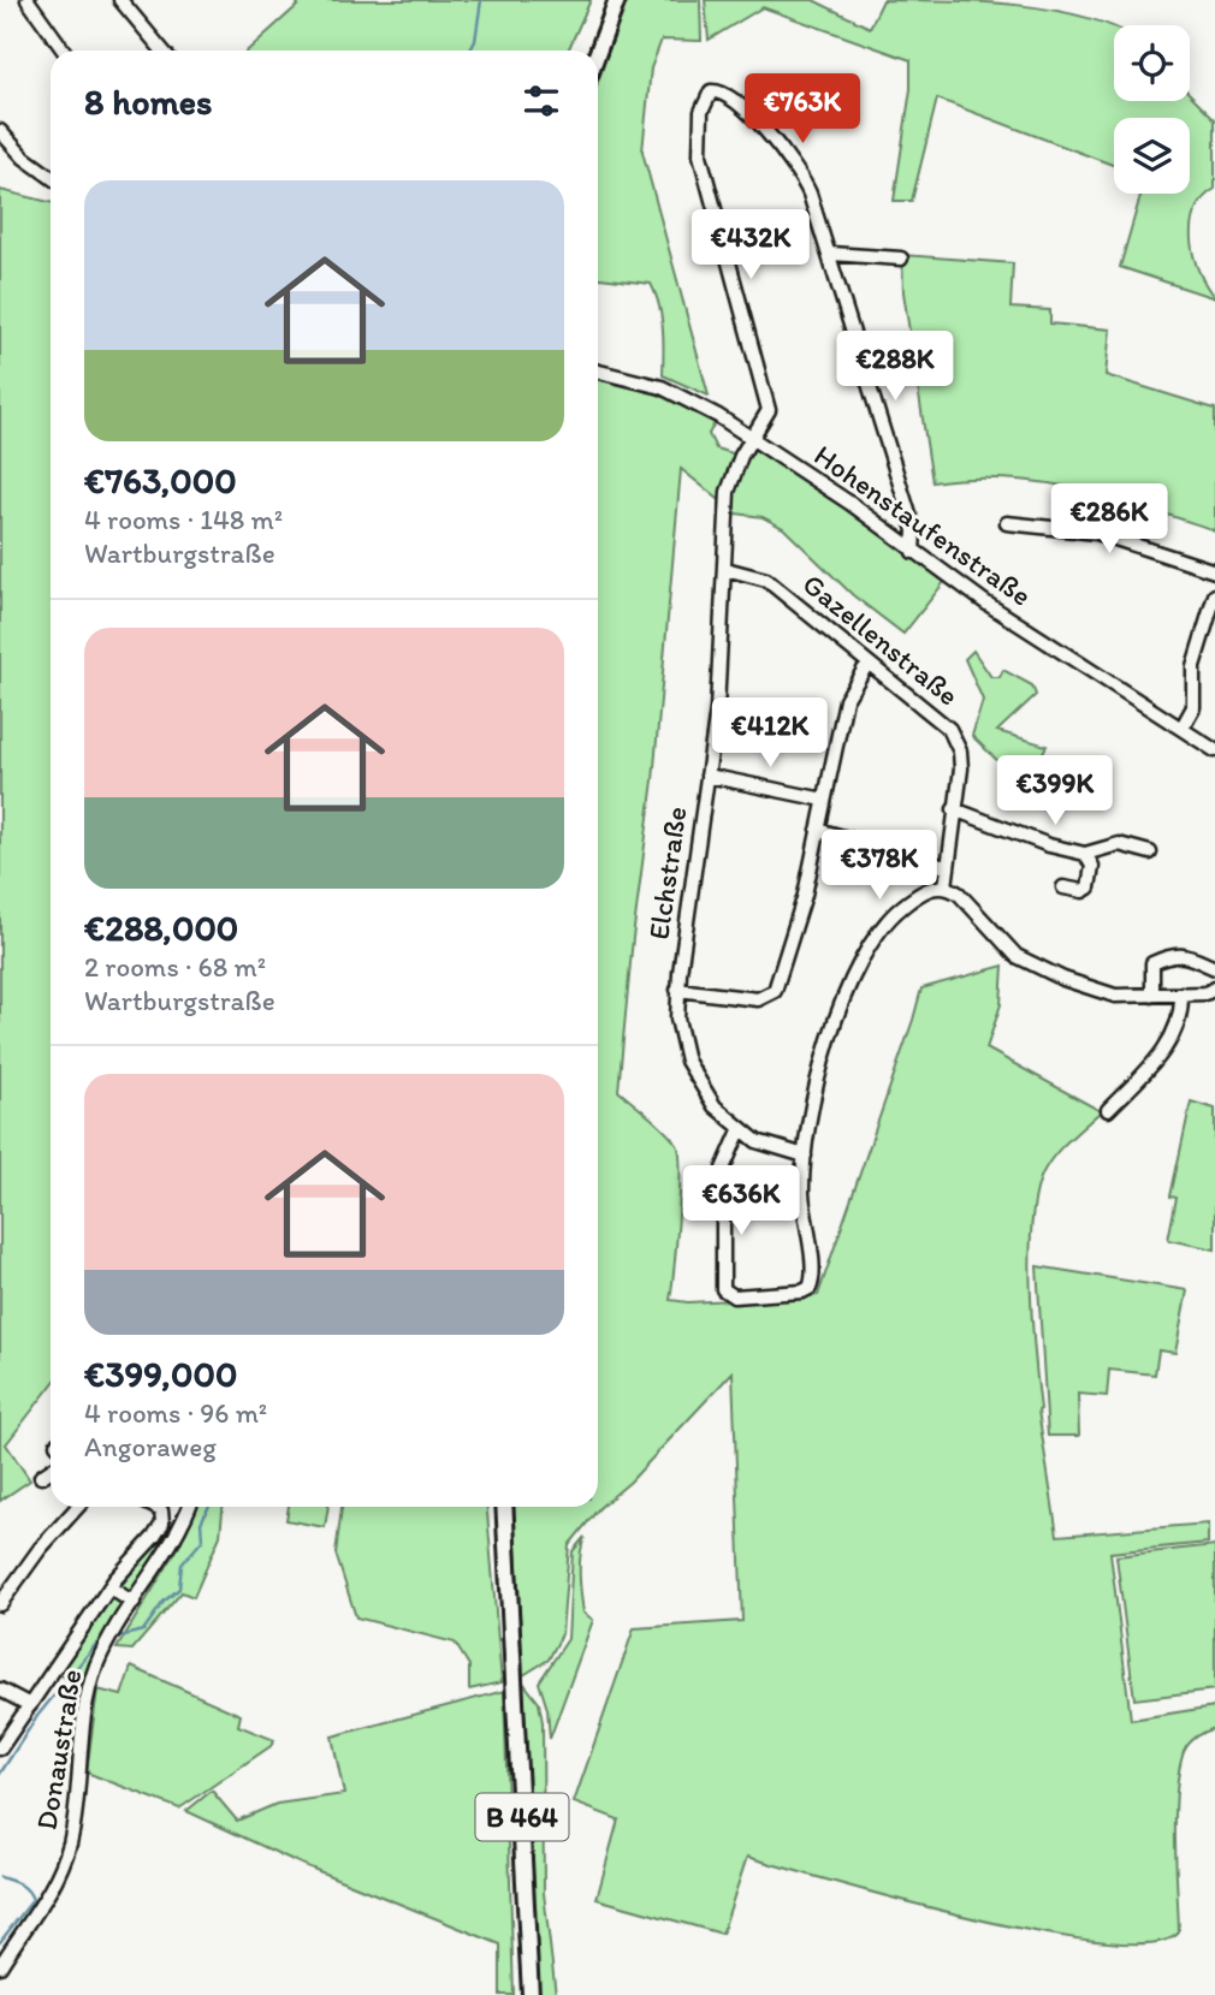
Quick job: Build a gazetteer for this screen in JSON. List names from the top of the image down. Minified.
{"streets":{"main road":["B 464"],"street":["Hohenstaufenstraße","Gazellenstraße","Elchstraße","Donaustraße"]},"crossings":[["Hohenstaufenstraße","Elchstraße"],["Gazellenstraße","Elchstraße"]],"page":{"heading":"8 homes","price":["€763K","€432K","€288K","€286K","€412K","€399K","€378K","€636K"],"list":[{"name":"€763,000","note":"4 rooms · 148 m² · Wartburgstraße"},{"name":"€288,000","note":"2 rooms · 68 m² · Wartburgstraße"},{"name":"€399,000","note":"4 rooms · 96 m² · Angoraweg"}]}}
